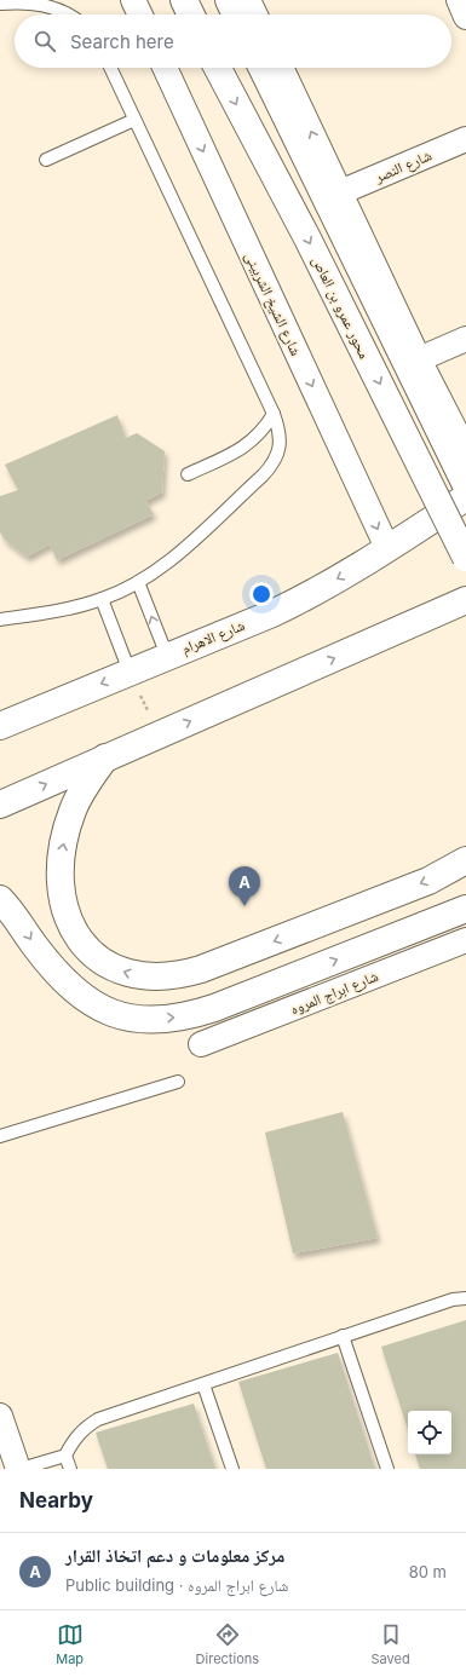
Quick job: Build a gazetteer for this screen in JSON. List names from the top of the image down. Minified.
{"streets":{"main road":["محور عمرو بن العاص","شارع الاهرام"],"street":["شارع النصر","شارع الشيخ الشربينى","شارع ابراج المروه"]},"crossings":[["شارع الشيخ الشربينى","شارع الاهرام"]],"page":{"search":"Search here","pins":"A","heading":"Nearby","list":[{"mark":"A","name":"مركز معلومات و دعم اتخاذ القرار","note":"Public building · شارع ابراج المروه","value":"80 m"}],"nav":["Map","Directions","Saved"]}}
